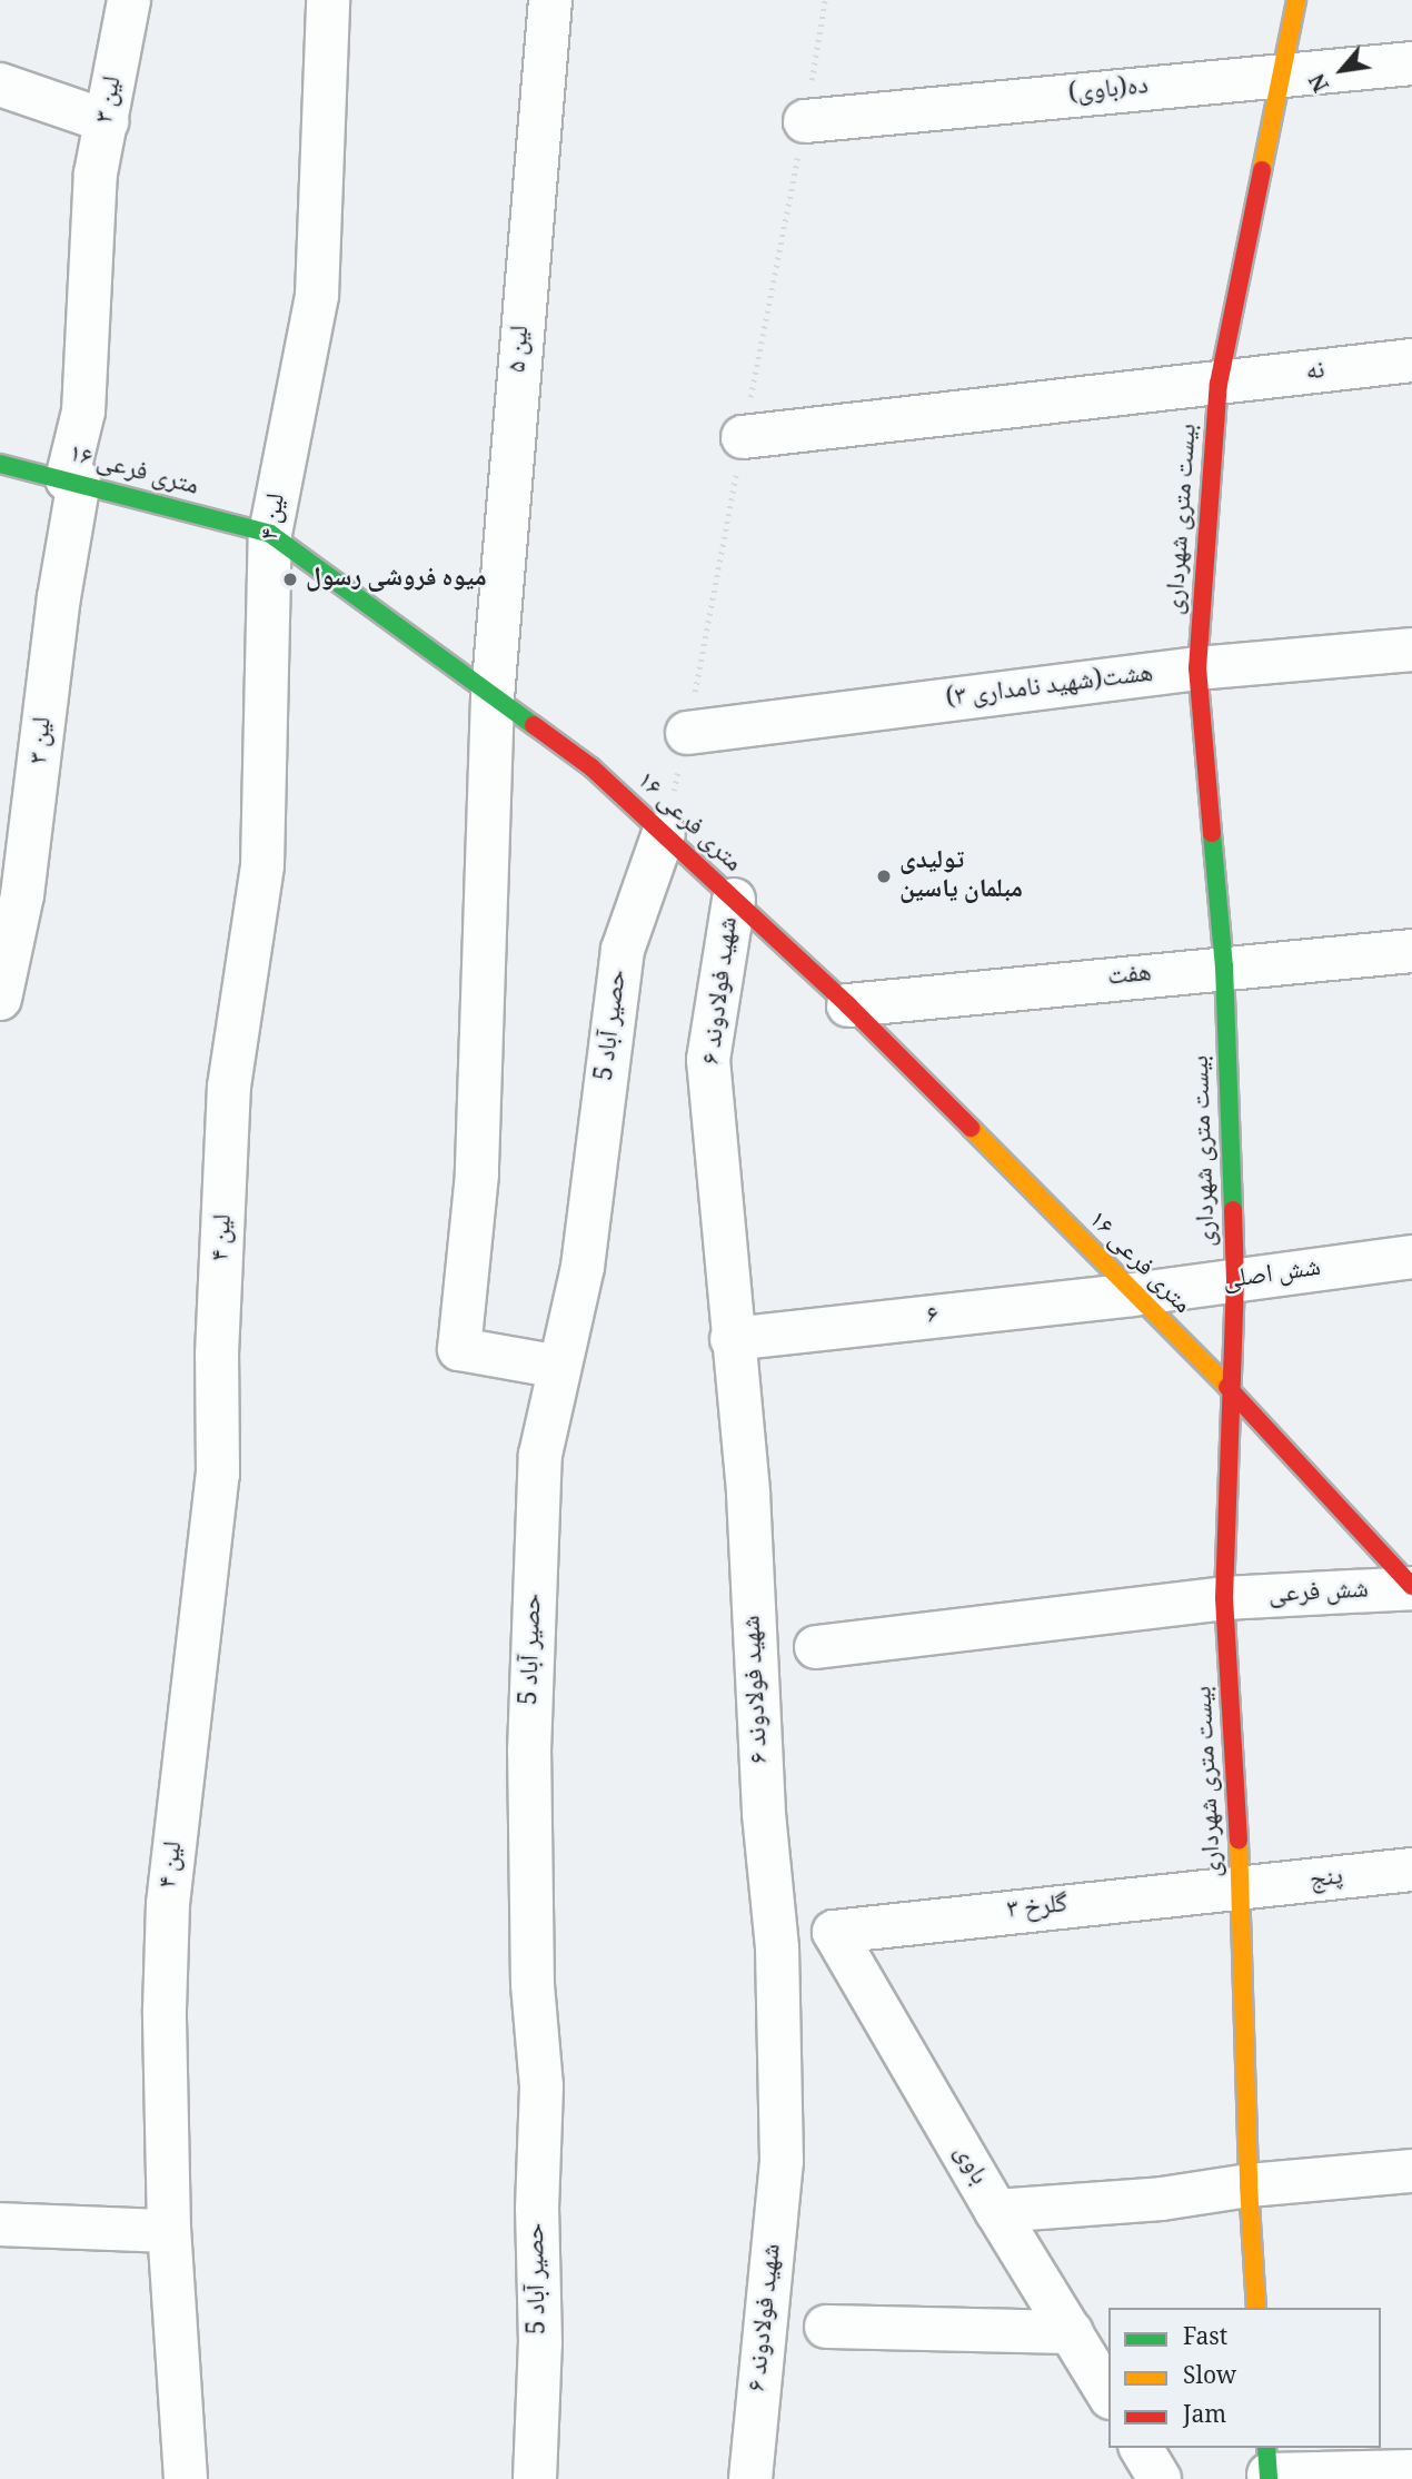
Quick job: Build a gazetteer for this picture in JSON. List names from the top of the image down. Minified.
{"streets":{"street":["ده(باوی)","لین ۳","لین ۵","نه","۱۶ متری فرعی","لین ۴","بیست متری شهرداری","هشت(شهید نامداری ۳)","هفت","شهید فولادوند ۶","حصیر آباد 5","شش اصلی","۶","شش فرعی","پنج","گلرخ ۳","باوی"]},"crossings":[["ده(باوی)","بیست متری شهرداری"],["لین ۳","۱۶ متری فرعی"],["لین ۵","۱۶ متری فرعی"],["لین ۵","حصیر آباد 5"],["نه","بیست متری شهرداری"],["۱۶ متری فرعی","لین ۴"],["۱۶ متری فرعی","بیست متری شهرداری"],["۱۶ متری فرعی","هفت"],["۱۶ متری فرعی","شهید فولادوند ۶"],["۱۶ متری فرعی","حصیر آباد 5"],["۱۶ متری فرعی","شش اصلی"],["۱۶ متری فرعی","۶"],["۱۶ متری فرعی","شش فرعی"],["بیست متری شهرداری","هشت(شهید نامداری ۳)"],["بیست متری شهرداری","هفت"],["بیست متری شهرداری","شش اصلی"],["بیست متری شهرداری","شش فرعی"],["بیست متری شهرداری","پنج"],["بیست متری شهرداری","گلرخ ۳"],["شهید فولادوند ۶","۶"],["شش اصلی","۶"],["پنج","گلرخ ۳"],["گلرخ ۳","باوی"]],"places":["میوه فروشی رسول","تولیدی مبلمان یاسین"],"legend":["Fast","Slow","Jam"],"north":"bottom left"}
